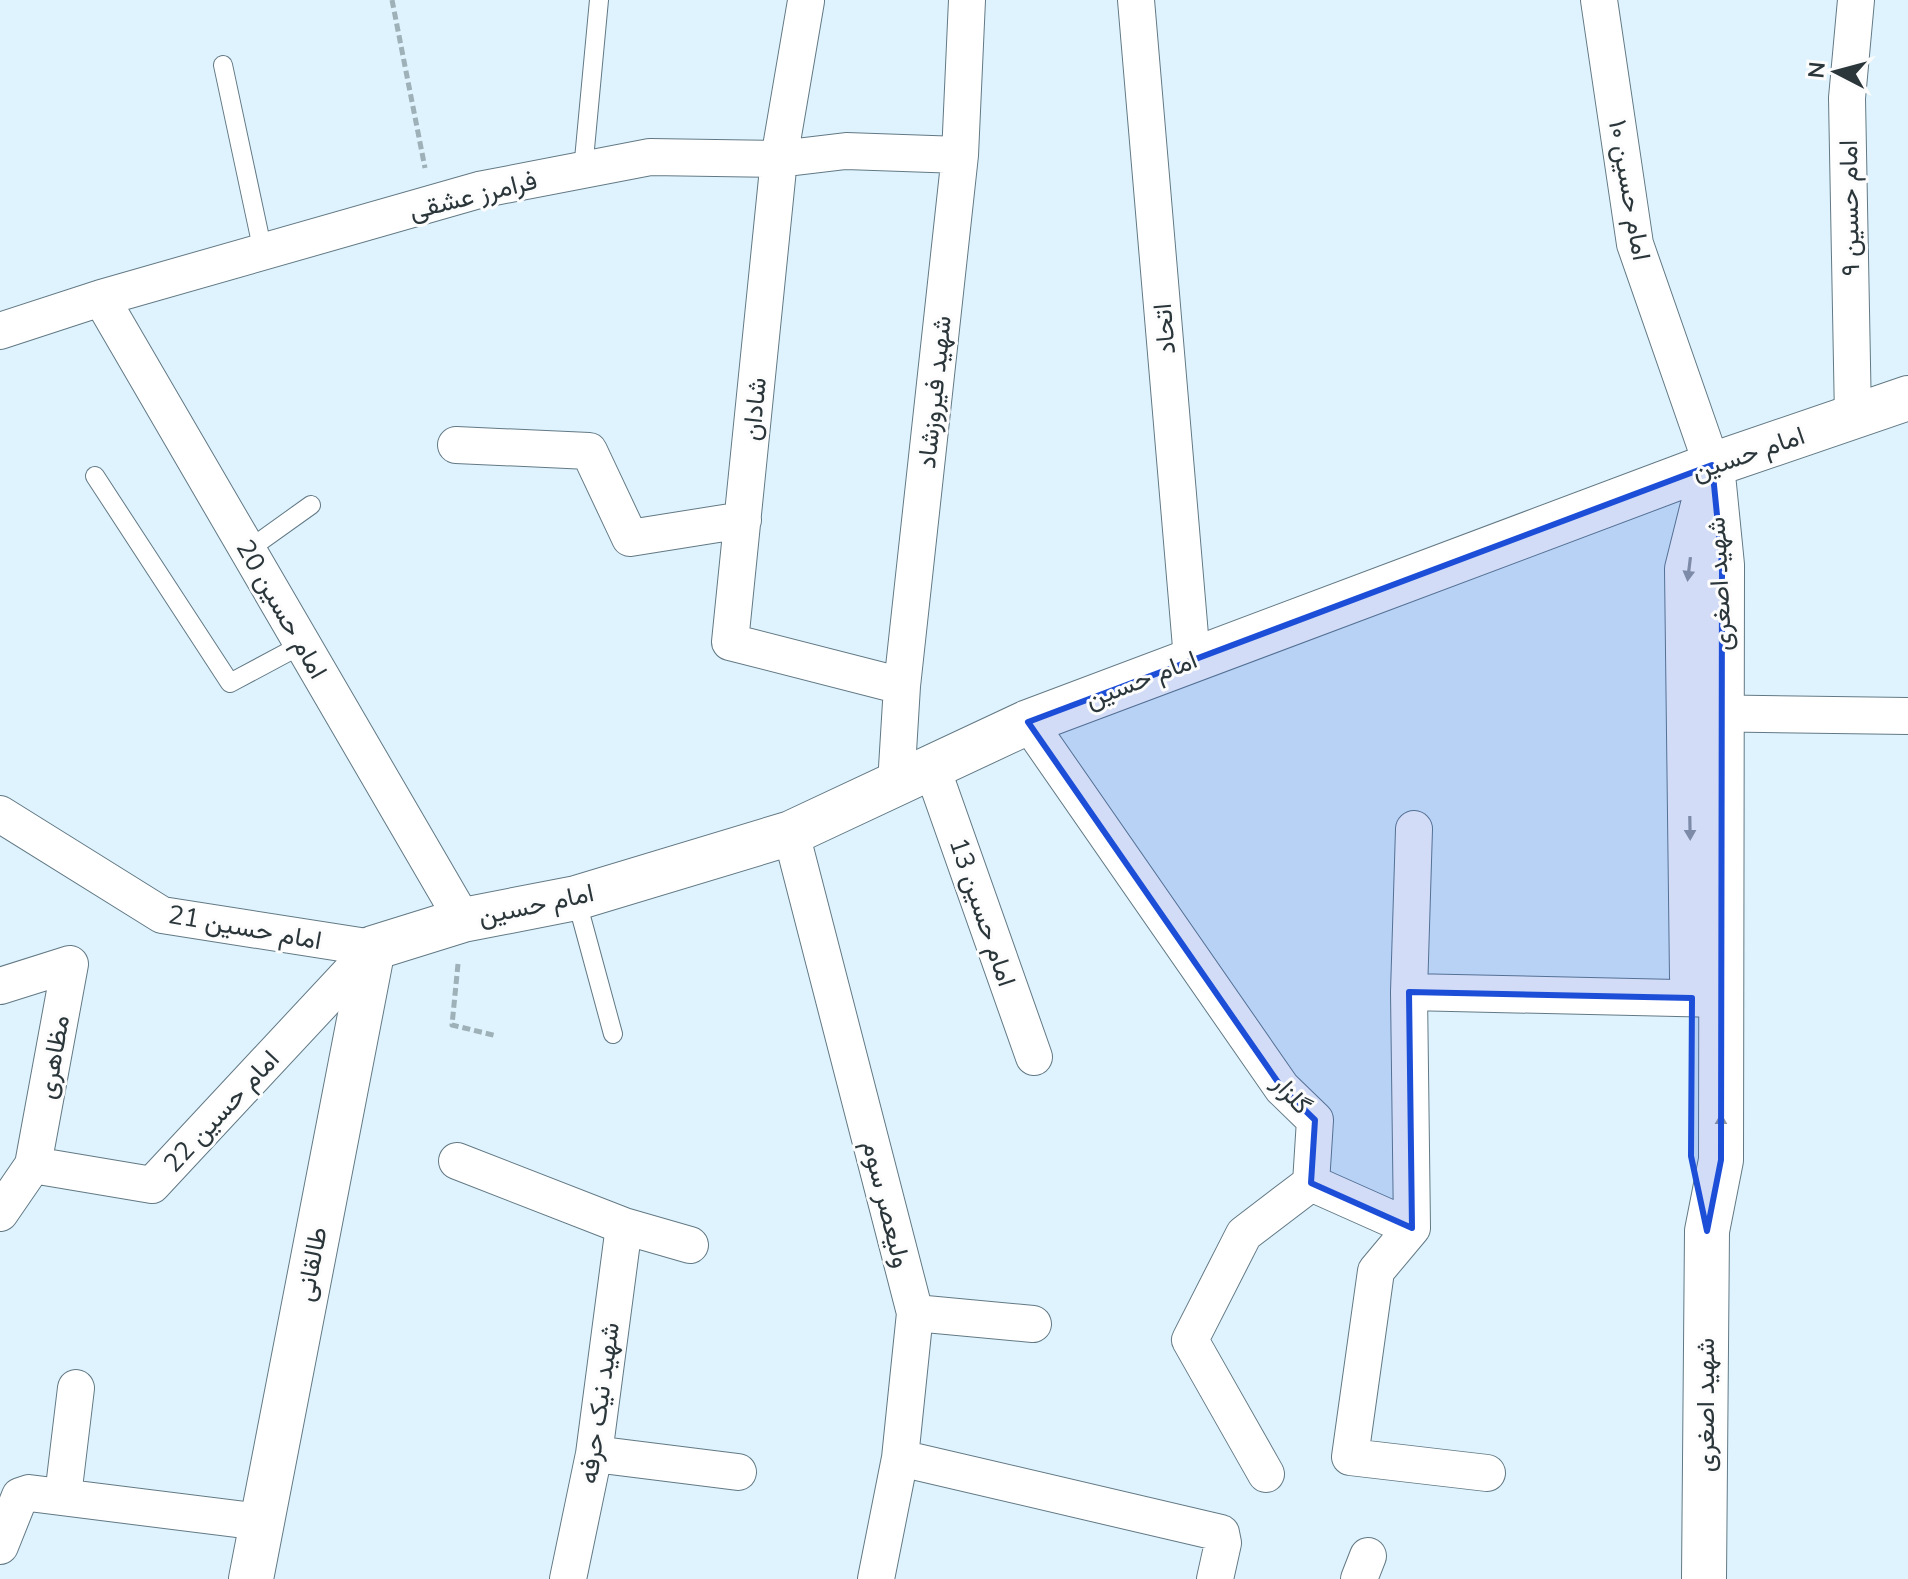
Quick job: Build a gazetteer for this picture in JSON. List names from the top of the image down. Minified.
{"streets":{"street":["امام حسین ۱۰","فرامرز عشقی","امام حسین ۹","اتحاد","شهید فیروزشاد","شادان","امام حسین","شهید اصغری","امام حسین 20","امام حسین 13","امام حسین 21","مظاهری","گلزار","امام حسین 22","ولیعصر سوم","طالقانی","شهید نیک حرفه"]},"crossings":[["امام حسین ۱۰","امام حسین"],["امام حسین ۱۰","شهید اصغری"],["فرامرز عشقی","شهید فیروزشاد"],["فرامرز عشقی","شادان"],["فرامرز عشقی","امام حسین 20"],["امام حسین ۹","امام حسین"],["اتحاد","امام حسین"],["شهید فیروزشاد","شادان"],["شهید فیروزشاد","امام حسین"],["شهید فیروزشاد","امام حسین 13"],["امام حسین","شهید اصغری"],["امام حسین","امام حسین 20"],["امام حسین","امام حسین 13"],["امام حسین","امام حسین 21"],["امام حسین","گلزار"],["امام حسین","امام حسین 22"],["امام حسین","ولیعصر سوم"],["امام حسین","طالقانی"],["امام حسین 21","امام حسین 22"],["امام حسین 21","طالقانی"],["مظاهری","امام حسین 22"],["امام حسین 22","طالقانی"]],"north":"left"}
